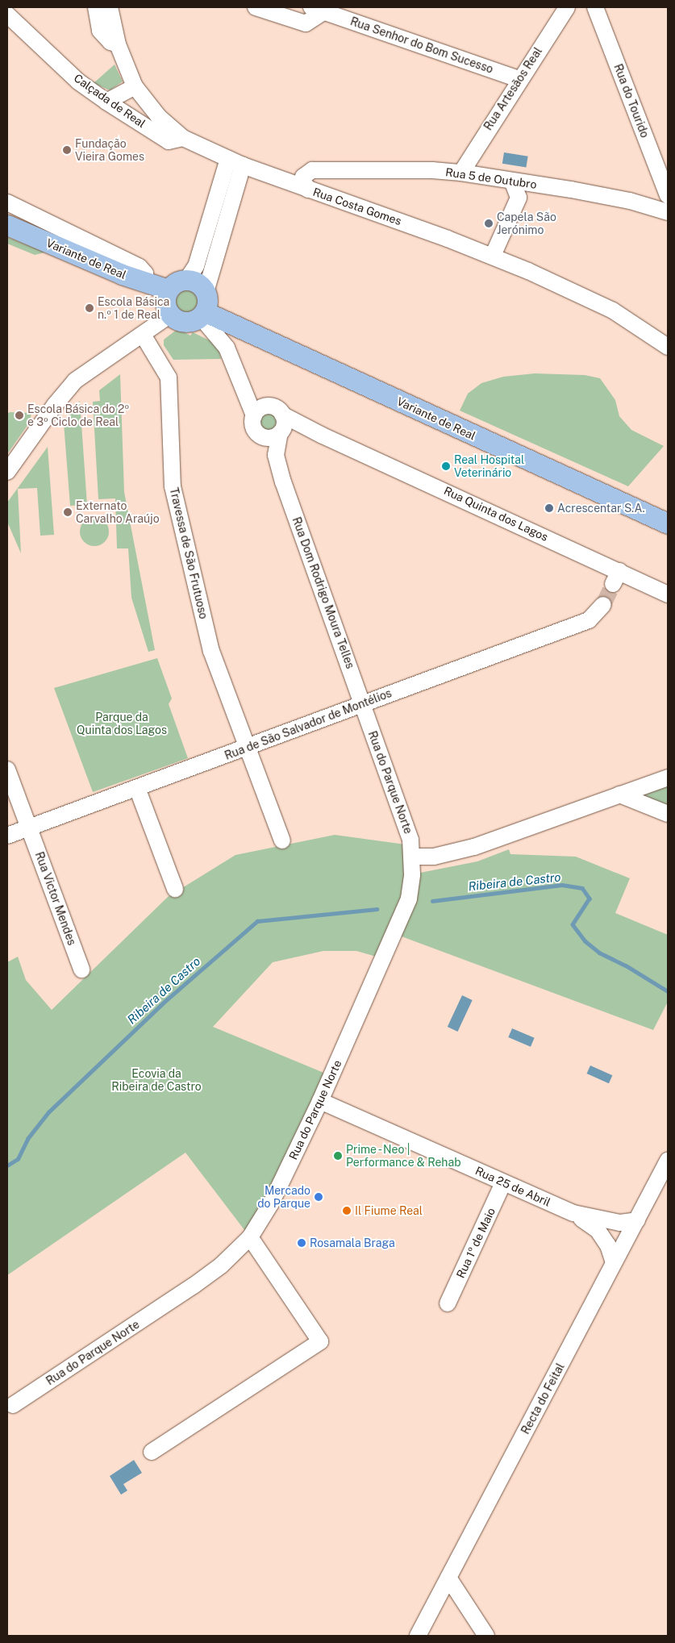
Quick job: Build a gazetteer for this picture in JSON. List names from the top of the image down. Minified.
{"streets":{"main road":["Variante de Real"],"street":["Rua Senhor do Bom Sucesso","Rua Artesãos Real","Calçada de Real","Rua do Tourido","Rua 5 de Outubro","Rua Costa Gomes","Rua Quinta dos Lagos","Travessa de São Frutuoso","Rua Dom Rodrigo Moura Telles","Rua de São Salvador de Montélios","Rua do Parque Norte","Rua Victor Mendes","Rua 25 de Abril","Rua 1º de Maio","Recta do Feital"]},"crossings":[["Rua Senhor do Bom Sucesso","Rua Artesãos Real"],["Rua Artesãos Real","Rua 5 de Outubro"],["Calçada de Real","Rua Costa Gomes"],["Rua 5 de Outubro","Rua Costa Gomes"],["Travessa de São Frutuoso","Rua de São Salvador de Montélios"],["Rua Dom Rodrigo Moura Telles","Rua de São Salvador de Montélios"],["Rua Dom Rodrigo Moura Telles","Rua do Parque Norte"],["Rua de São Salvador de Montélios","Rua do Parque Norte"],["Rua de São Salvador de Montélios","Rua Victor Mendes"],["Rua do Parque Norte","Rua 25 de Abril"],["Rua 25 de Abril","Rua 1º de Maio"],["Rua 25 de Abril","Recta do Feital"]],"water":["Ribeira de Castro"],"parks":["Parque da Quinta dos Lagos","Ecovia da Ribeira de Castro"],"places":["Fundação Vieira Gomes","Capela São Jerónimo","Escola Básica n.º 1 de Real","Escola Básica do 2º e 3º Ciclo de Real","Real Hospital Veterinário","Acrescentar S.A.","Externato Carvalho Araújo","Prime - Neo | Performance & Rehab","Mercado do Parque","Il Fiume Real","Rosamala Braga"]}
